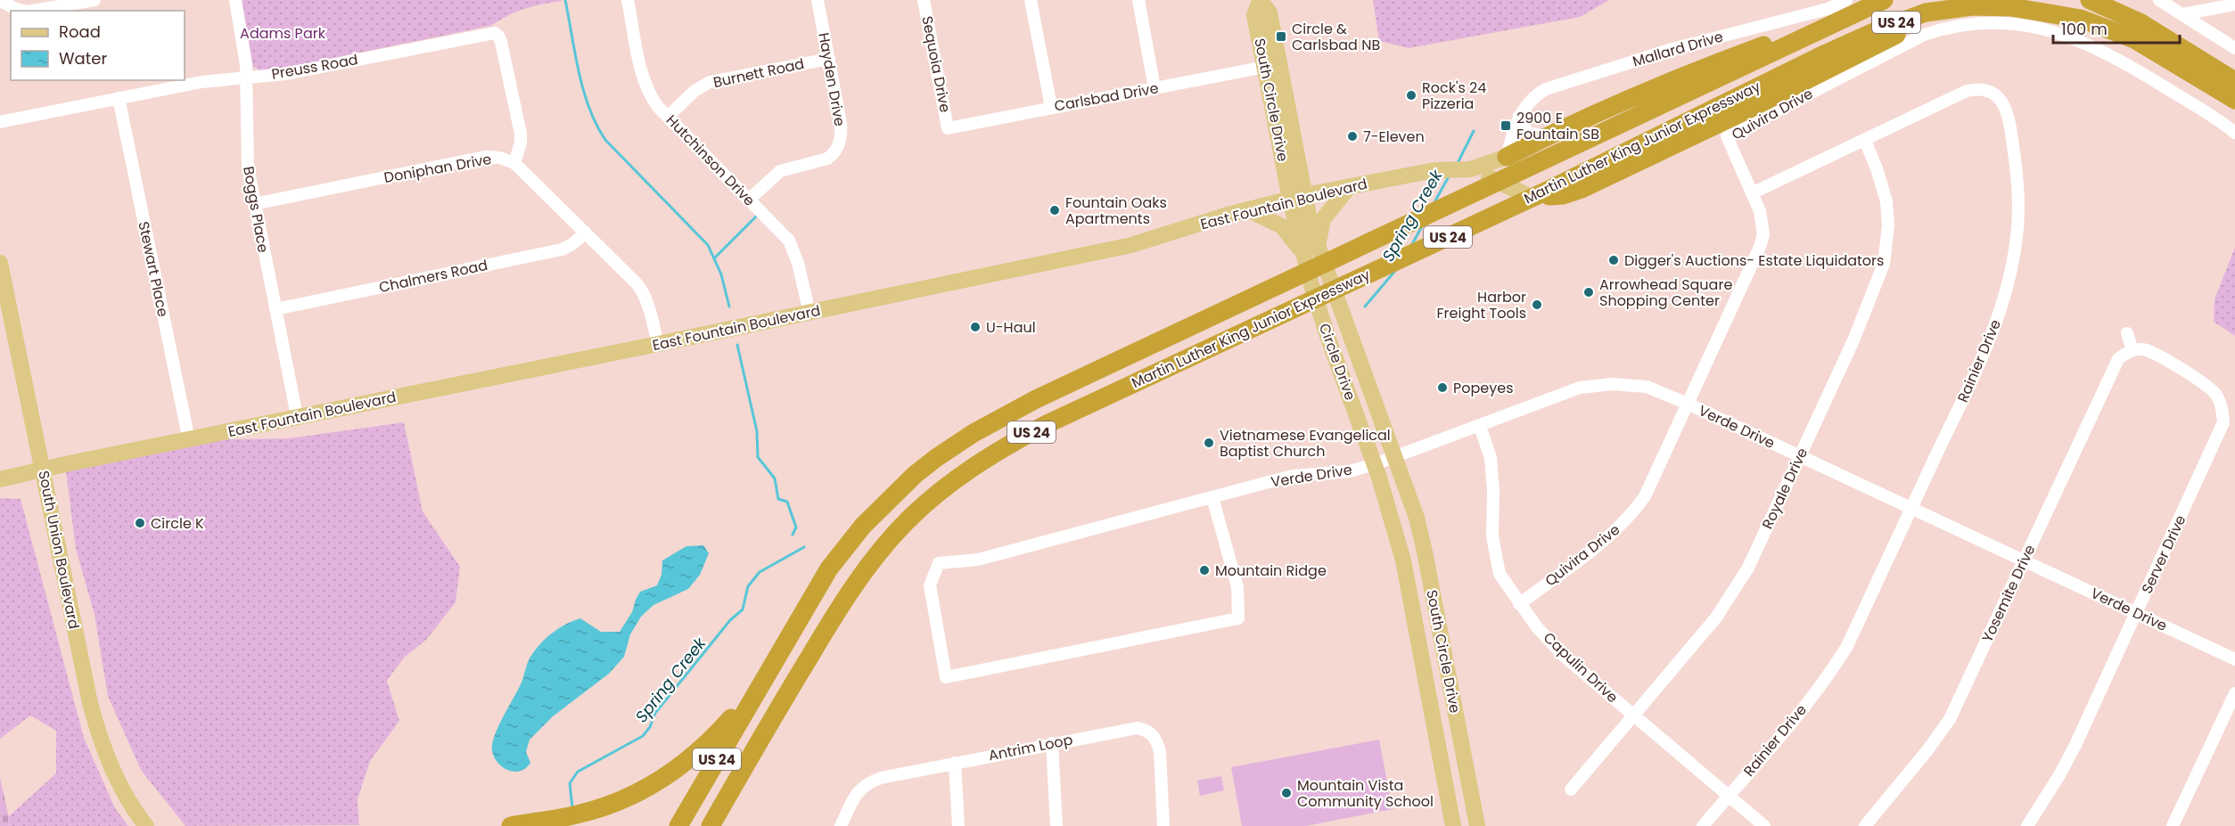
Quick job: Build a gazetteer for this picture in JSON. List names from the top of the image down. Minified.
{"streets":{"highway":["US 24","Martin Luther King Junior Expressway"],"main road":["South Circle Drive","East Fountain Boulevard","Circle Drive","South Union Boulevard"],"street":["Mallard Drive","Sequoia Drive","Preuss Road","Burnett Road","Hayden Drive","Carlsbad Drive","Quivira Drive","Hutchinson Drive","Doniphan Drive","Boggs Place","Stewart Place","Chalmers Road","Rainier Drive","Verde Drive","Royale Drive","Server Drive","Yosemite Drive","Capulin Drive","Antrim Loop"]},"crossings":[["US 24","Martin Luther King Junior Expressway"],["Mallard Drive","East Fountain Boulevard"],["Sequoia Drive","Carlsbad Drive"],["Preuss Road","Doniphan Drive"],["Preuss Road","Boggs Place"],["Preuss Road","Stewart Place"],["Burnett Road","Hayden Drive"],["Burnett Road","Hutchinson Drive"],["Hayden Drive","Hutchinson Drive"],["Carlsbad Drive","South Circle Drive"],["South Circle Drive","East Fountain Boulevard"],["South Circle Drive","Circle Drive"],["Quivira Drive","Rainier Drive"],["Quivira Drive","Verde Drive"],["Quivira Drive","Capulin Drive"],["Hutchinson Drive","East Fountain Boulevard"],["Doniphan Drive","Boggs Place"],["East Fountain Boulevard","Boggs Place"],["East Fountain Boulevard","Stewart Place"],["East Fountain Boulevard","Circle Drive"],["East Fountain Boulevard","South Union Boulevard"],["Boggs Place","Chalmers Road"],["Rainier Drive","Verde Drive"],["Rainier Drive","Royale Drive"],["Rainier Drive","Capulin Drive"],["Circle Drive","Verde Drive"],["Verde Drive","Royale Drive"],["Verde Drive","Server Drive"],["Verde Drive","Yosemite Drive"],["Verde Drive","Capulin Drive"],["Royale Drive","Capulin Drive"],["Server Drive","Yosemite Drive"]],"water":["Spring Creek"],"parks":["Adams Park"],"places":{"transit":["Circle & Carlsbad NB","2900 E Fountain SB"],"other":["Rock's 24 Pizzeria","7-Eleven","Fountain Oaks Apartments","Digger's Auctions- Estate Liquidators","Arrowhead Square Shopping Center","Harbor Freight Tools","U-Haul","Popeyes","Vietnamese Evangelical Baptist Church","Circle K","Mountain Ridge","Mountain Vista Community School"]},"legend":["Road","Water"],"scale_bar":"100 m"}
